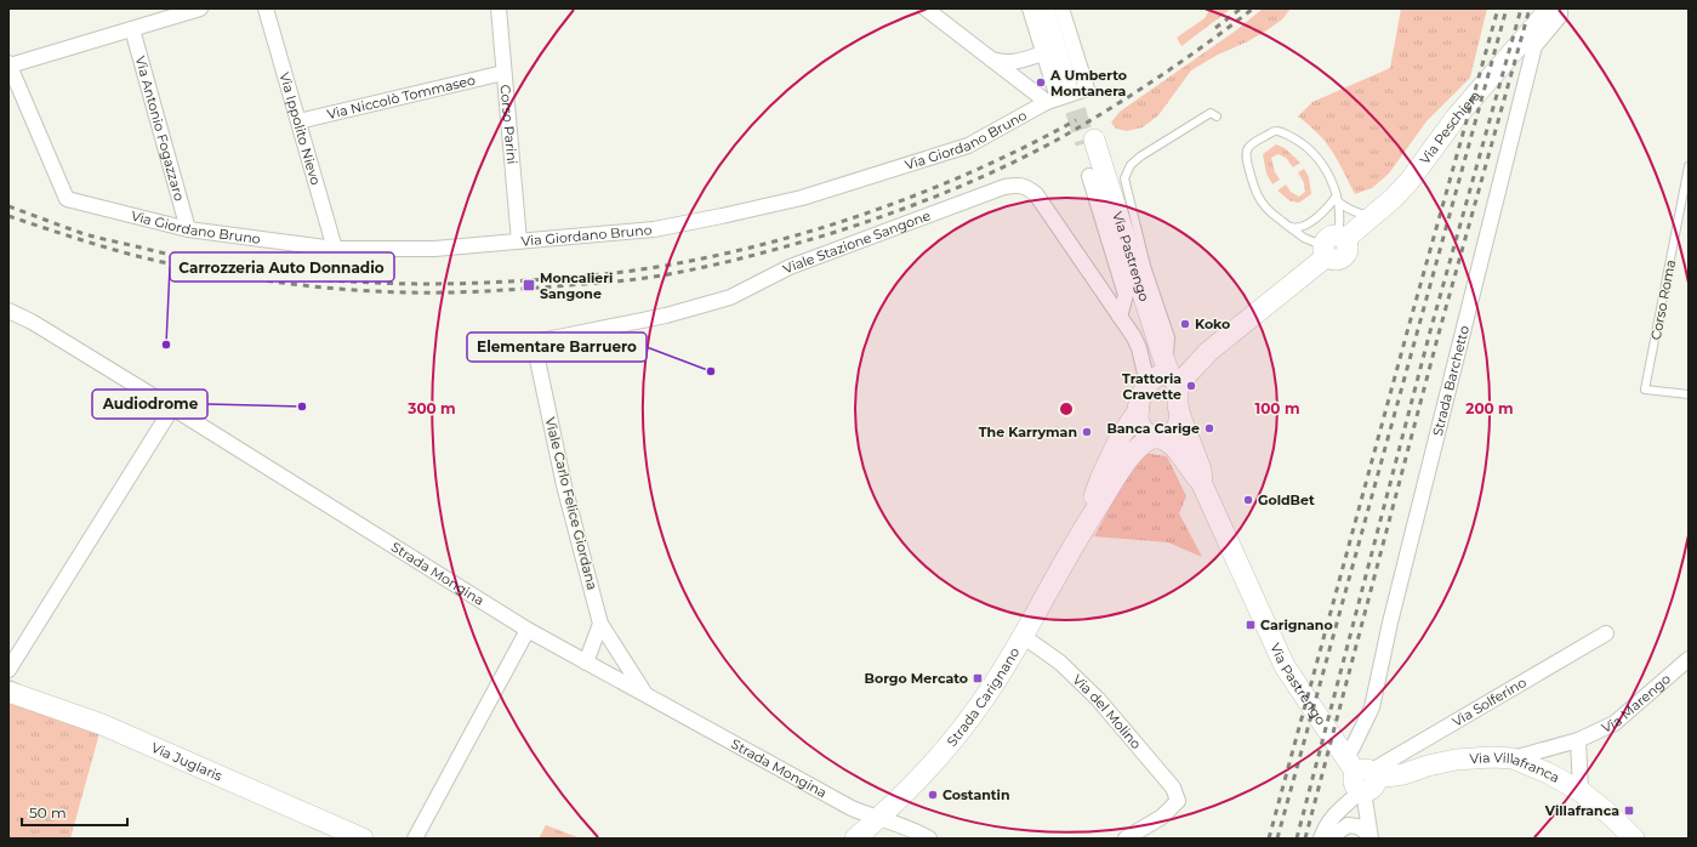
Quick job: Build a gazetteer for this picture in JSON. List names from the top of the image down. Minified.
{"streets":{"street":["Via Niccolò Tommaseo","Corso Parini","Via Peschiera","Via Antonio Fogazzaro","Via Ippolito Nievo","Via Giordano Bruno","Viale Stazione Sangone","Via Pastrengo","Strada Barchetto","Viale Carlo Felice Giordana","Strada Mongina","Strada Carignano","Via Solferino","Via Marengo","Via del Molino","Via Juglaris","Via Villafranca"],"lane":["Corso Roma"]},"crossings":[["Via Niccolò Tommaseo","Corso Parini"],["Via Niccolò Tommaseo","Via Ippolito Nievo"],["Corso Parini","Via Giordano Bruno"],["Via Peschiera","Viale Stazione Sangone"],["Via Peschiera","Via Pastrengo"],["Via Antonio Fogazzaro","Via Giordano Bruno"],["Via Ippolito Nievo","Via Giordano Bruno"],["Viale Stazione Sangone","Via Pastrengo"],["Viale Stazione Sangone","Viale Carlo Felice Giordana"],["Via Pastrengo","Strada Barchetto"],["Via Pastrengo","Strada Carignano"],["Via Pastrengo","Via Solferino"],["Via Pastrengo","Via Villafranca"],["Strada Barchetto","Via Solferino"],["Strada Barchetto","Via Villafranca"],["Viale Carlo Felice Giordana","Strada Mongina"],["Strada Mongina","Strada Carignano"],["Strada Carignano","Via del Molino"],["Via Solferino","Via Villafranca"],["Via Marengo","Via Villafranca"]],"places":{"other":["A Umberto Montanera","Koko","Carrozzeria Auto Donnadio","Elementare Barruero","Trattoria Cravette","Audiodrome","Banca Carige","The Karryman","GoldBet","Costantin"],"transit":["Moncalieri Sangone","Carignano","Borgo Mercato","Villafranca"]},"scale_bar":"50 m","rings":["100 m","200 m","300 m"]}
